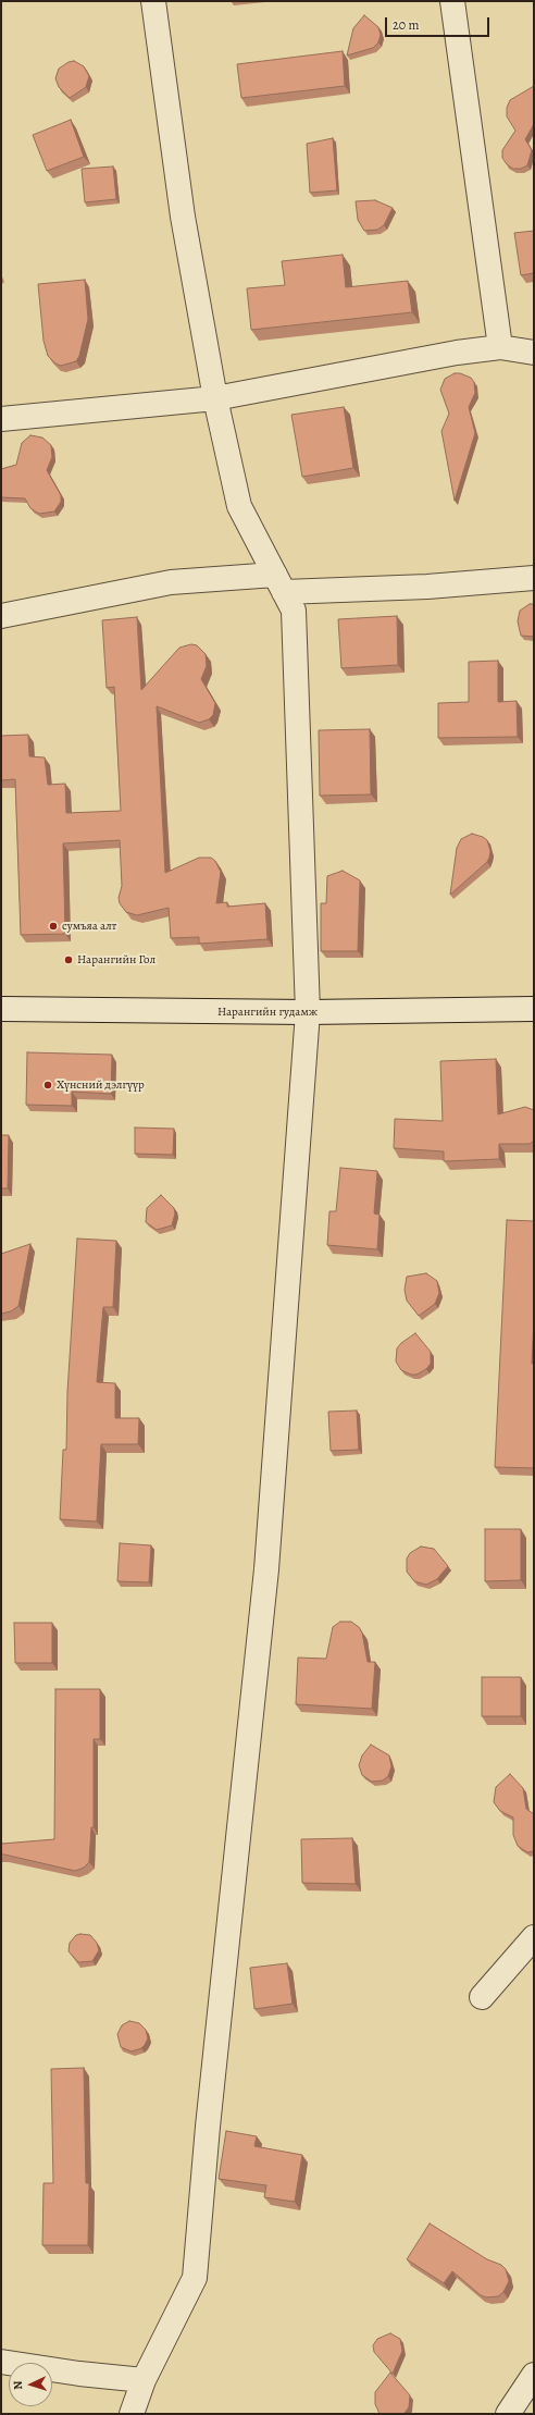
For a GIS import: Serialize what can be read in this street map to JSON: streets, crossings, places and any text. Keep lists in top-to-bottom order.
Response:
{
  "streets": {
    "street": ["Нарангийн гудамж"]
  },
  "places": ["сумъяа алт", "Нарангийн Гол", "Хүнсний дэлгүүр"],
  "scale_bar": "20 m",
  "north": "left"
}
